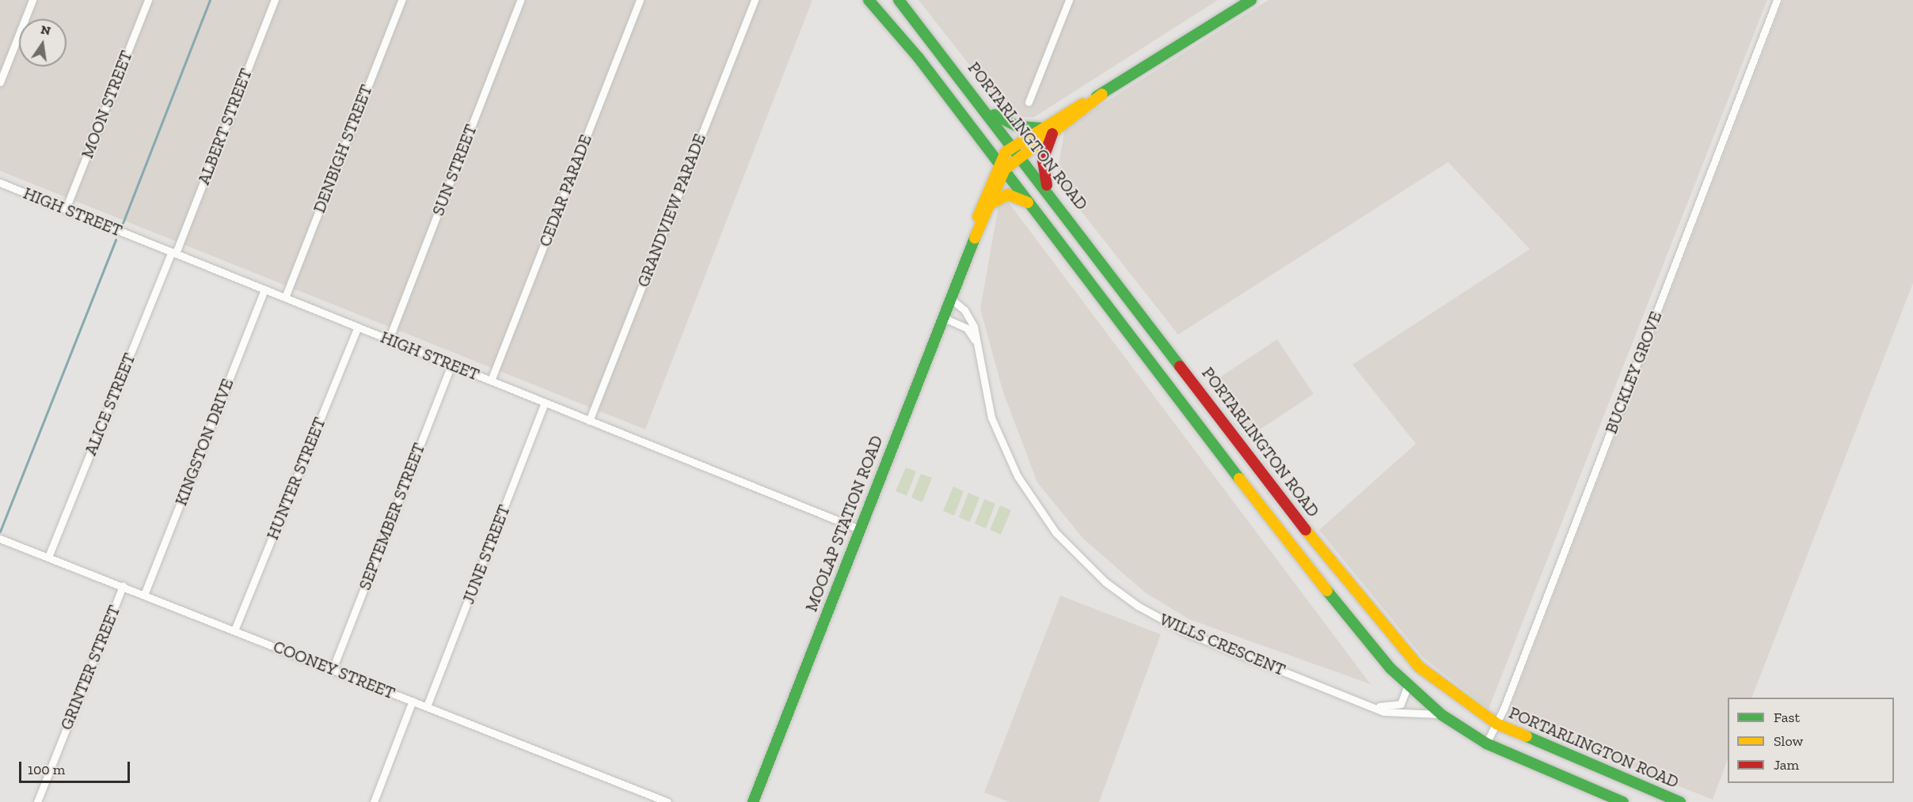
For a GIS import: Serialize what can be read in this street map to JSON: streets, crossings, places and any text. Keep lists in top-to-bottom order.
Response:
{
  "streets": {
    "main road": ["PORTARLINGTON ROAD", "MOOLAP STATION ROAD"],
    "street": [
      "MOON STREET",
      "ALBERT STREET",
      "DENBIGH STREET",
      "SUN STREET",
      "CEDAR PARADE",
      "GRANDVIEW PARADE",
      "HIGH STREET",
      "BUCKLEY GROVE",
      "ALICE STREET",
      "KINGSTON DRIVE",
      "HUNTER STREET",
      "SEPTEMBER STREET",
      "JUNE STREET",
      "WILLS CRESCENT",
      "GRINTER STREET",
      "COONEY STREET"
    ]
  },
  "crossings": [
    ["MOON STREET", "HIGH STREET"],
    ["ALBERT STREET", "HIGH STREET"],
    ["ALBERT STREET", "ALICE STREET"],
    ["PORTARLINGTON ROAD", "BUCKLEY GROVE"],
    ["DENBIGH STREET", "HIGH STREET"],
    ["SUN STREET", "HIGH STREET"],
    ["CEDAR PARADE", "HIGH STREET"],
    ["GRANDVIEW PARADE", "HIGH STREET"],
    ["HIGH STREET", "ALICE STREET"],
    ["HIGH STREET", "KINGSTON DRIVE"],
    ["HIGH STREET", "HUNTER STREET"],
    ["HIGH STREET", "SEPTEMBER STREET"],
    ["HIGH STREET", "MOOLAP STATION ROAD"],
    ["HIGH STREET", "JUNE STREET"],
    ["ALICE STREET", "COONEY STREET"],
    ["KINGSTON DRIVE", "COONEY STREET"],
    ["HUNTER STREET", "COONEY STREET"],
    ["SEPTEMBER STREET", "COONEY STREET"],
    ["MOOLAP STATION ROAD", "WILLS CRESCENT"],
    ["JUNE STREET", "COONEY STREET"],
    ["GRINTER STREET", "COONEY STREET"]
  ],
  "legend": ["Fast", "Slow", "Jam"],
  "scale_bar": "100 m",
  "north": "top"
}
